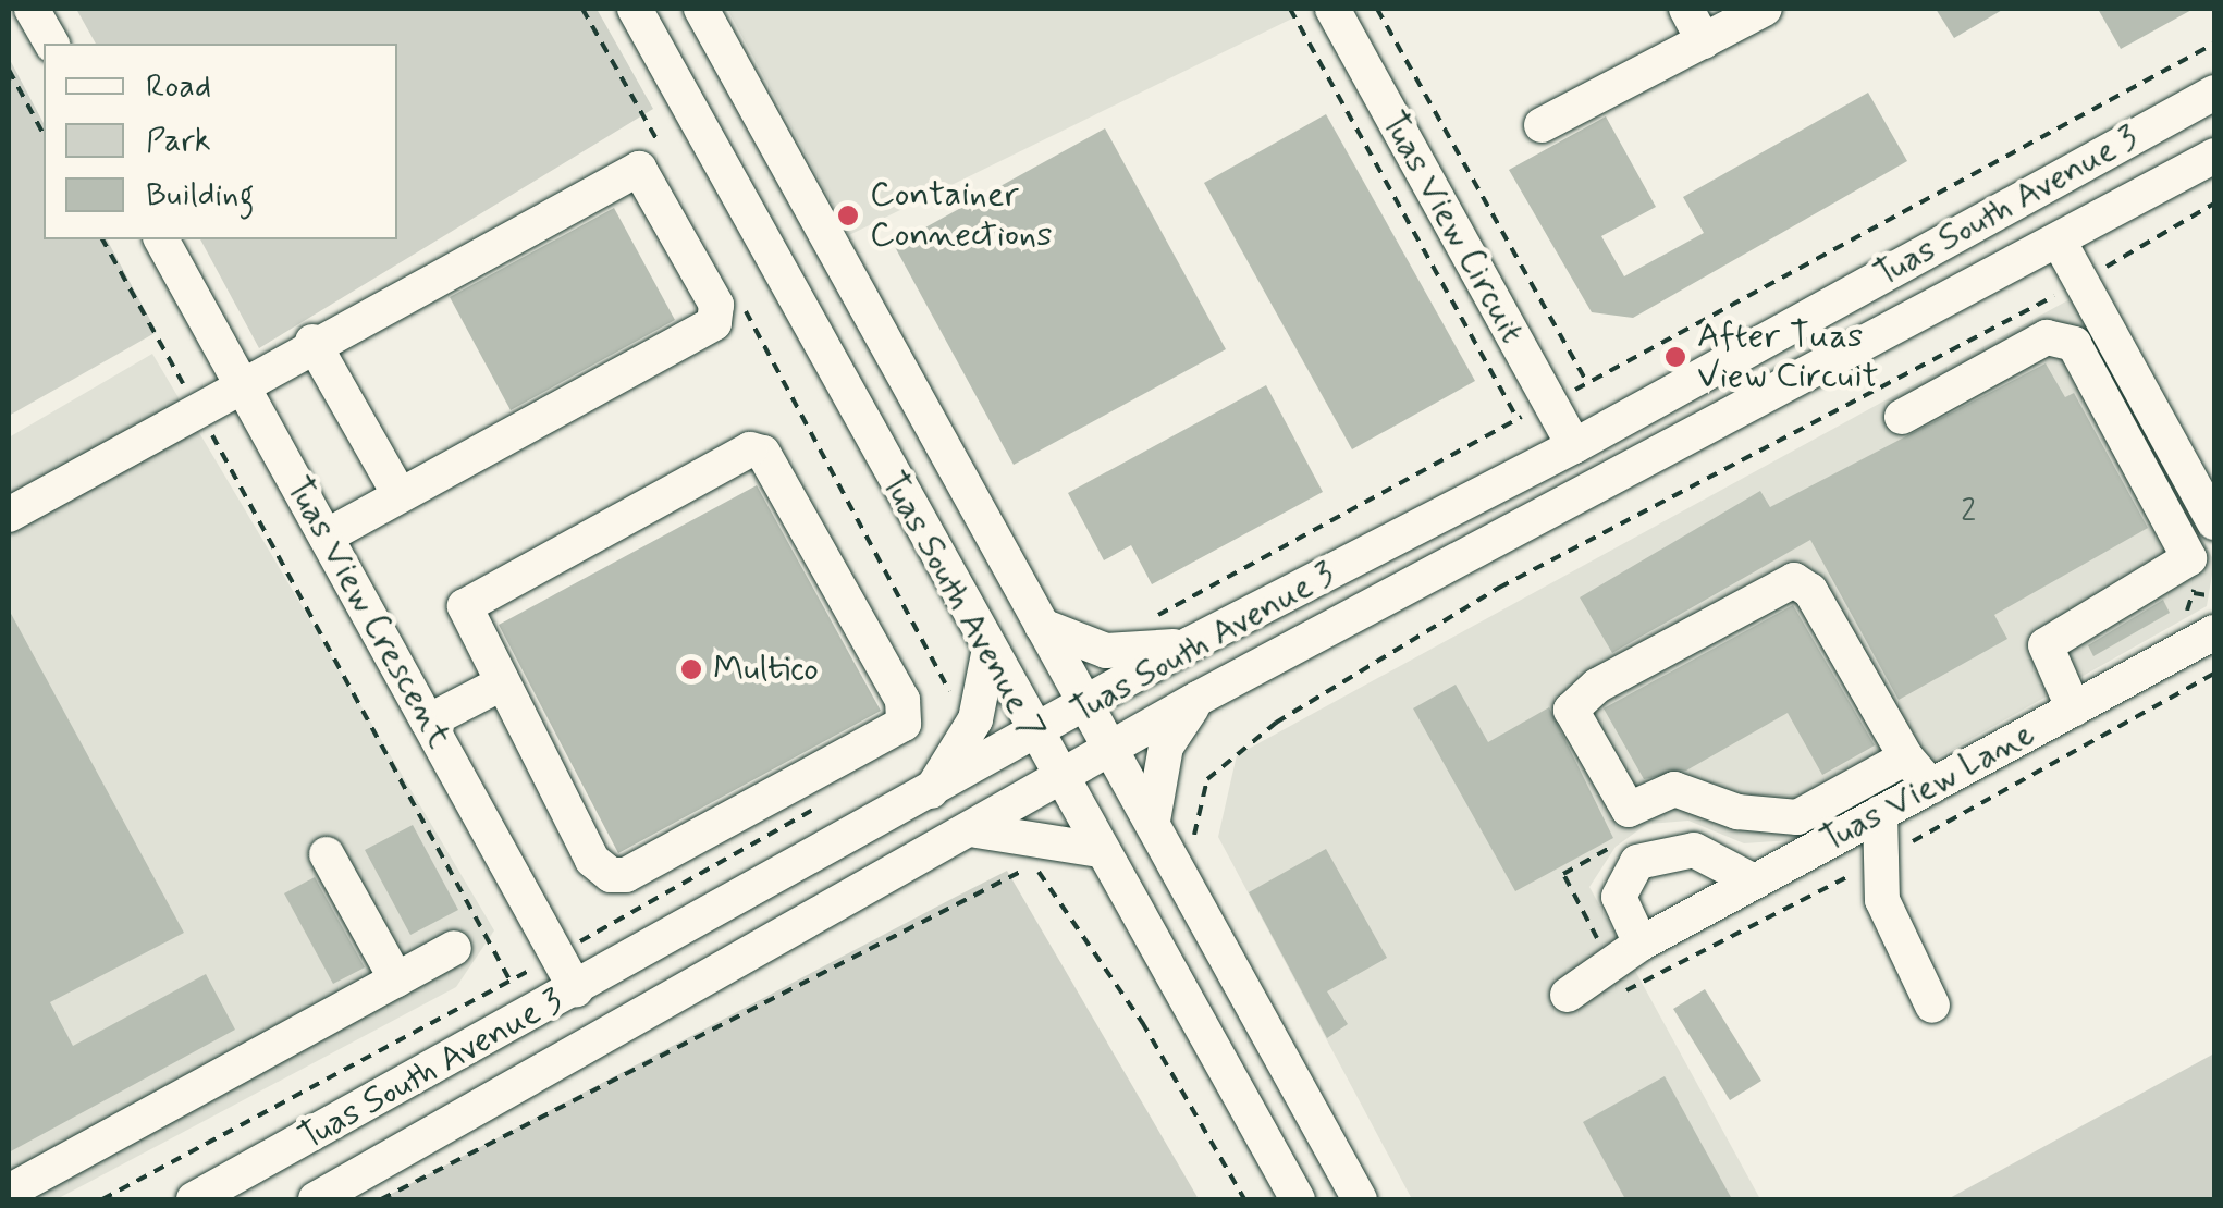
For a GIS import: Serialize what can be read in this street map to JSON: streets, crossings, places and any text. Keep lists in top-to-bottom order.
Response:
{
  "streets": {
    "street": [
      "Tuas South Avenue 3",
      "Tuas View Circuit",
      "Tuas South Avenue 7",
      "Tuas View Crescent",
      "Tuas View Lane"
    ]
  },
  "crossings": [
    ["Tuas South Avenue 3", "Tuas View Circuit"],
    ["Tuas South Avenue 3", "Tuas South Avenue 7"],
    ["Tuas South Avenue 3", "Tuas View Crescent"]
  ],
  "places": ["Container Connections", "After Tuas View Circuit", "Multico"],
  "house_numbers": ["2"],
  "legend": ["Road", "Park", "Building"]
}
